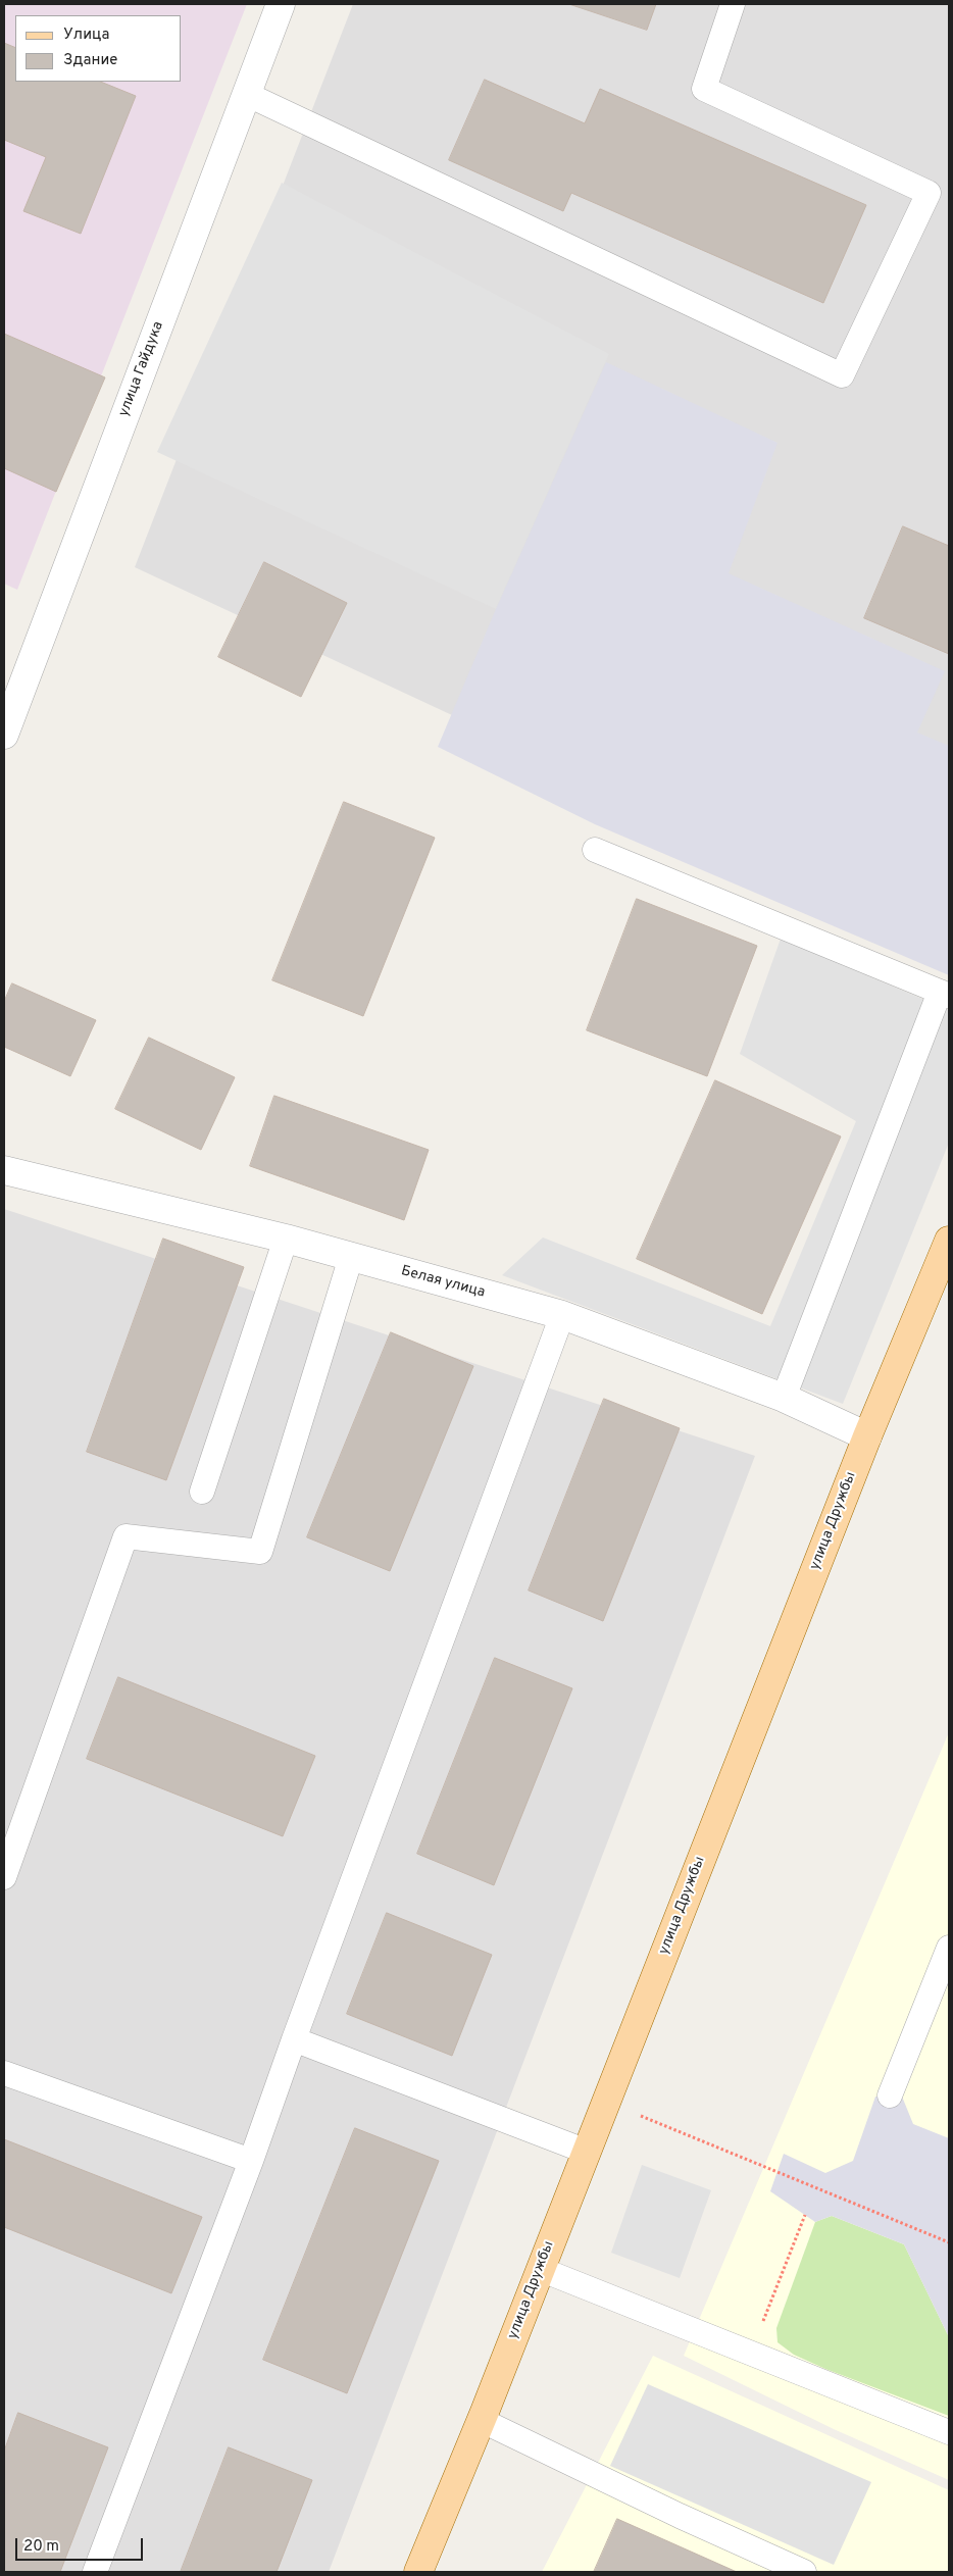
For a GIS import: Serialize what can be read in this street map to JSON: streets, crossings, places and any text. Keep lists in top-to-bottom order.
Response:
{
  "streets": {
    "main road": ["улица Дружбы"],
    "street": ["улица Гайдука", "Белая улица"]
  },
  "crossings": [
    ["Белая улица", "улица Дружбы"]
  ],
  "legend": ["Улица", "Здание"],
  "scale_bar": "20 m"
}
